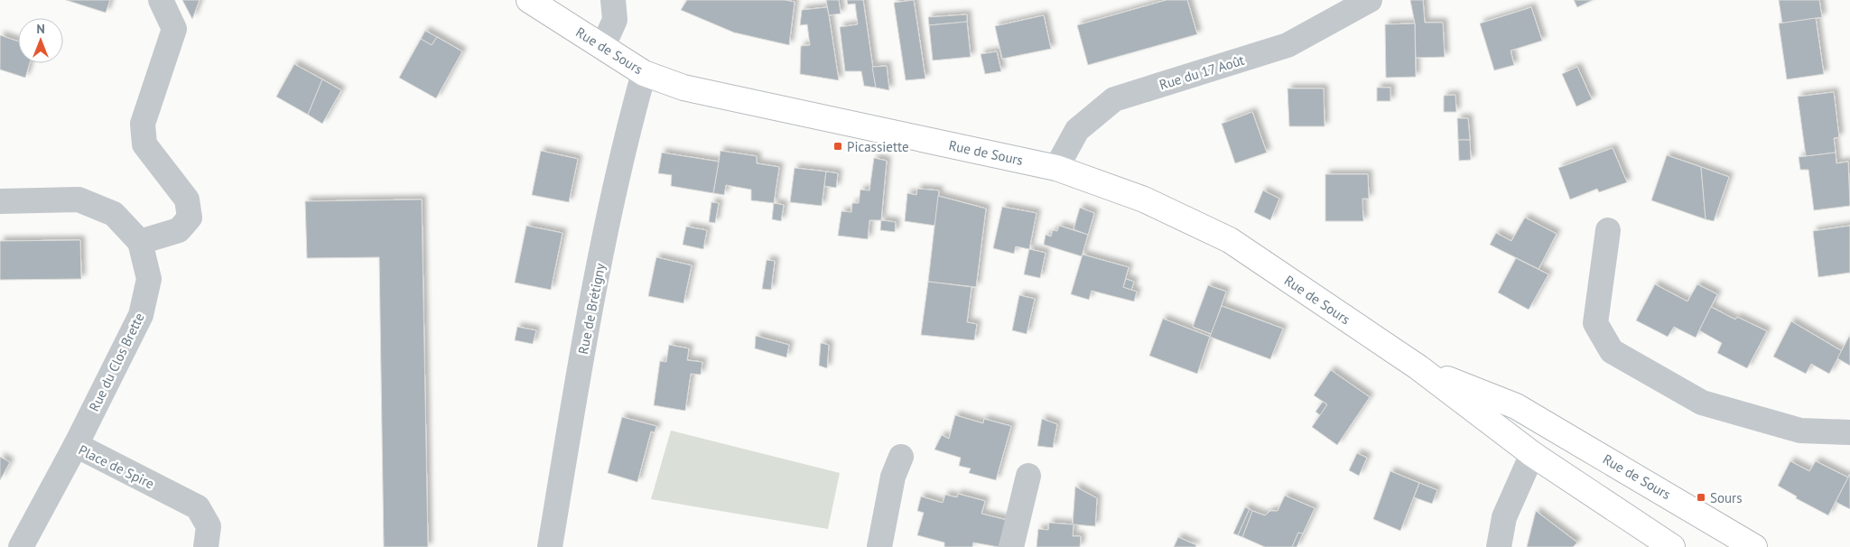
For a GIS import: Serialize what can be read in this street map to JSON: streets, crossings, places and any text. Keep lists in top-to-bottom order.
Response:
{
  "streets": {
    "main road": ["Rue de Sours"],
    "street": [
      "Rue du 17 Août",
      "Rue de Brétigny",
      "Rue du Clos Brette",
      "Place de Spire"
    ]
  },
  "crossings": [
    ["Rue de Sours", "Rue du 17 Août"],
    ["Rue de Sours", "Rue de Brétigny"],
    ["Rue du Clos Brette", "Place de Spire"]
  ],
  "places": {
    "transit": ["Picassiette", "Sours"]
  },
  "north": "top"
}
